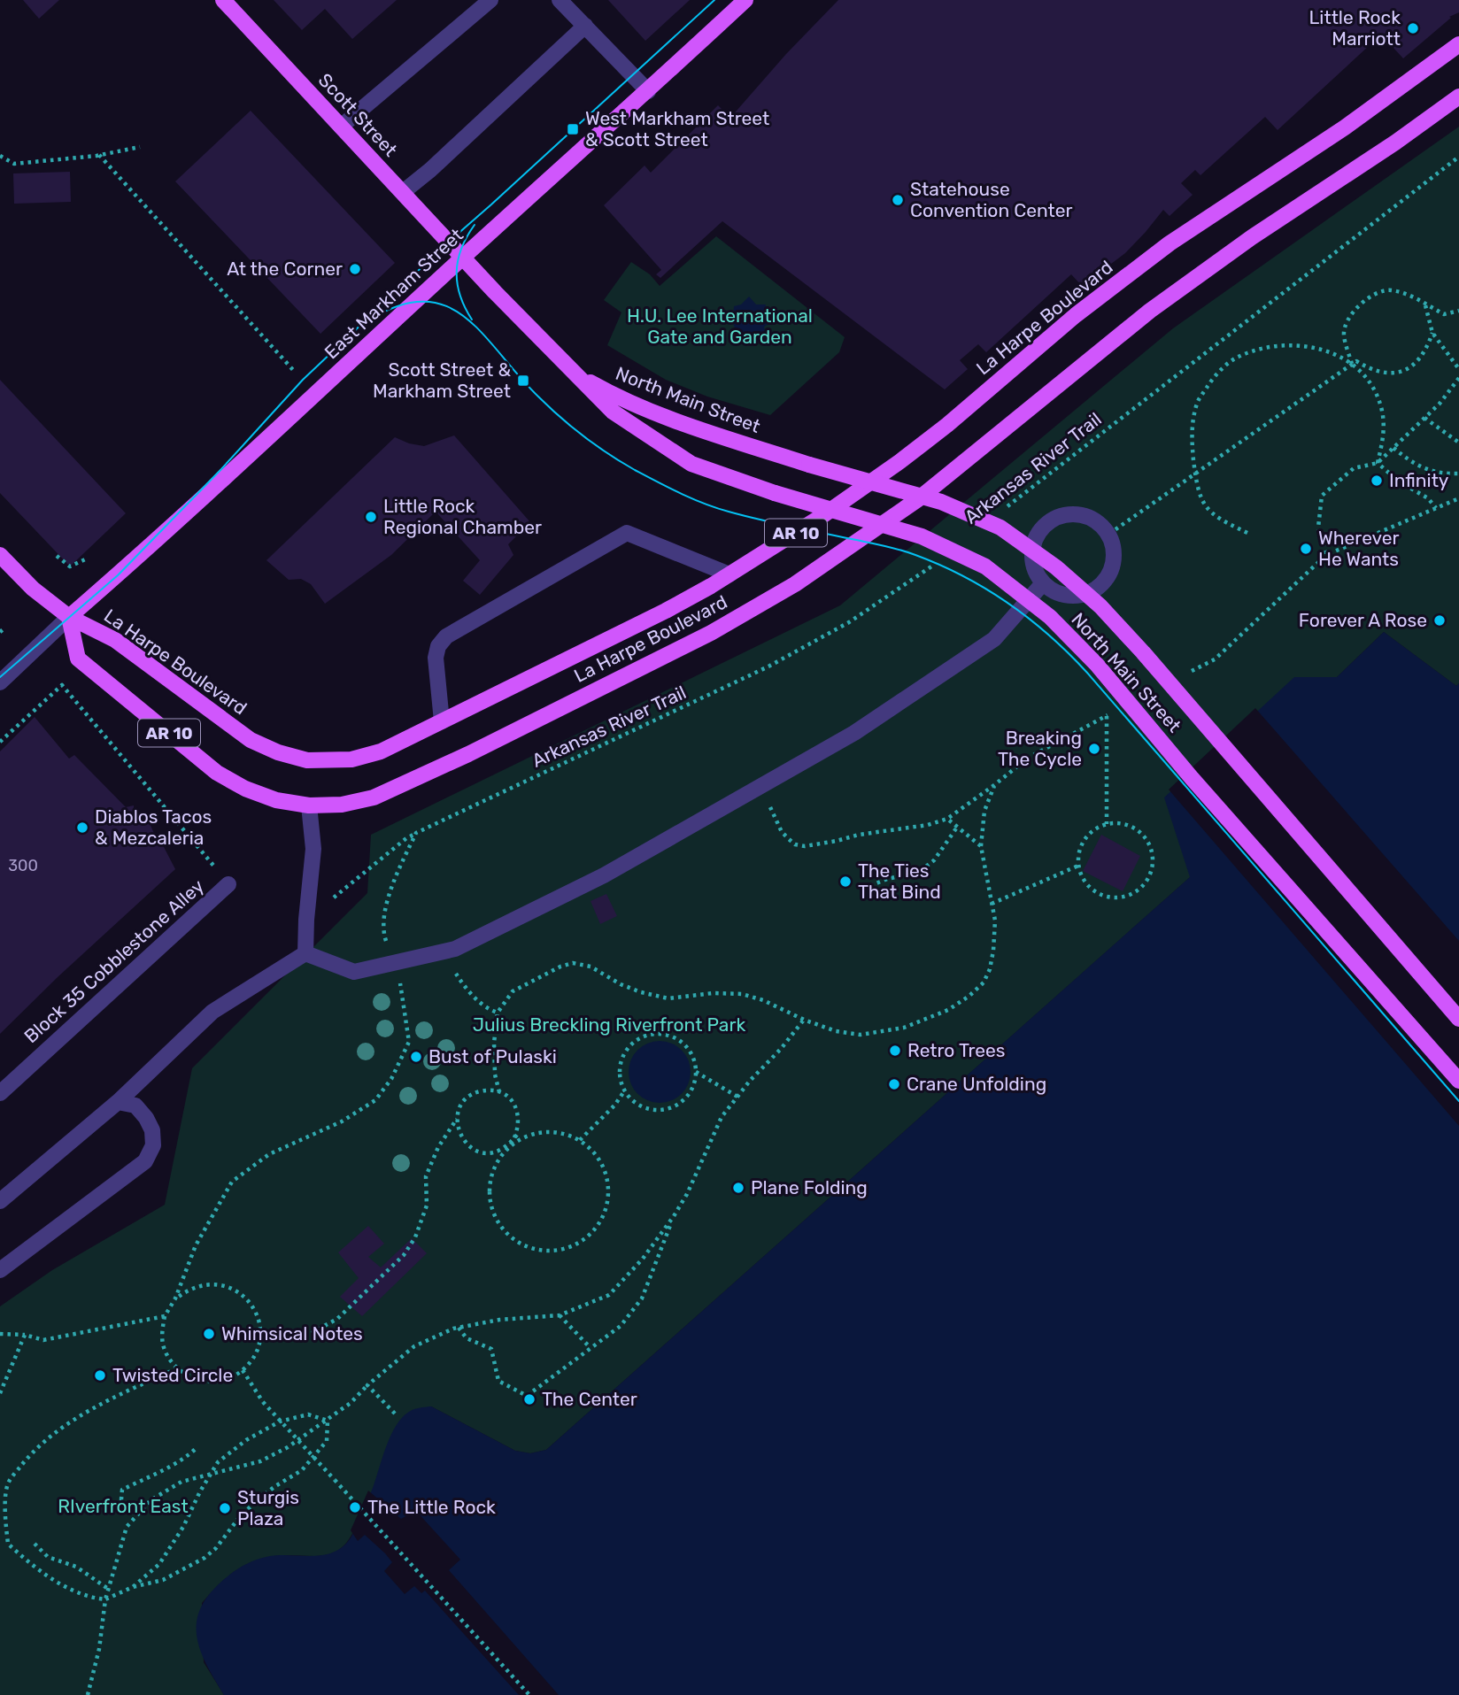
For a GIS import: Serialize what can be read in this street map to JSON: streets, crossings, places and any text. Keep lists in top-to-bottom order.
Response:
{
  "streets": {
    "main road": [
      "Scott Street",
      "East Markham Street",
      "La Harpe Boulevard",
      "North Main Street",
      "AR 10"
    ],
    "street": ["Block 35 Cobblestone Alley"],
    "path": ["Arkansas River Trail"]
  },
  "crossings": [
    ["Scott Street", "East Markham Street"],
    ["Scott Street", "North Main Street"],
    ["East Markham Street", "La Harpe Boulevard"],
    ["East Markham Street", "North Main Street"]
  ],
  "parks": ["H.U. Lee International Gate and Garden", "Julius Breckling Riverfront Park", "RIverfront East"],
  "places": {
    "other": [
      "Little Rock Marriott",
      "Statehouse Convention Center",
      "At the Corner",
      "Infinity",
      "Little Rock Regional Chamber",
      "Wherever He Wants",
      "Forever A Rose",
      "Breaking The Cycle",
      "Diablos Tacos & Mezcaleria",
      "The Ties That Bind",
      "Retro Trees",
      "Bust of Pulaski",
      "Crane Unfolding",
      "Plane Folding",
      "Whimsical Notes",
      "Twisted Circle",
      "The Center",
      "The Little Rock",
      "Sturgis Plaza"
    ],
    "transit": ["West Markham Street & Scott Street", "Scott Street & Markham Street"]
  },
  "house_numbers": ["300"]
}
